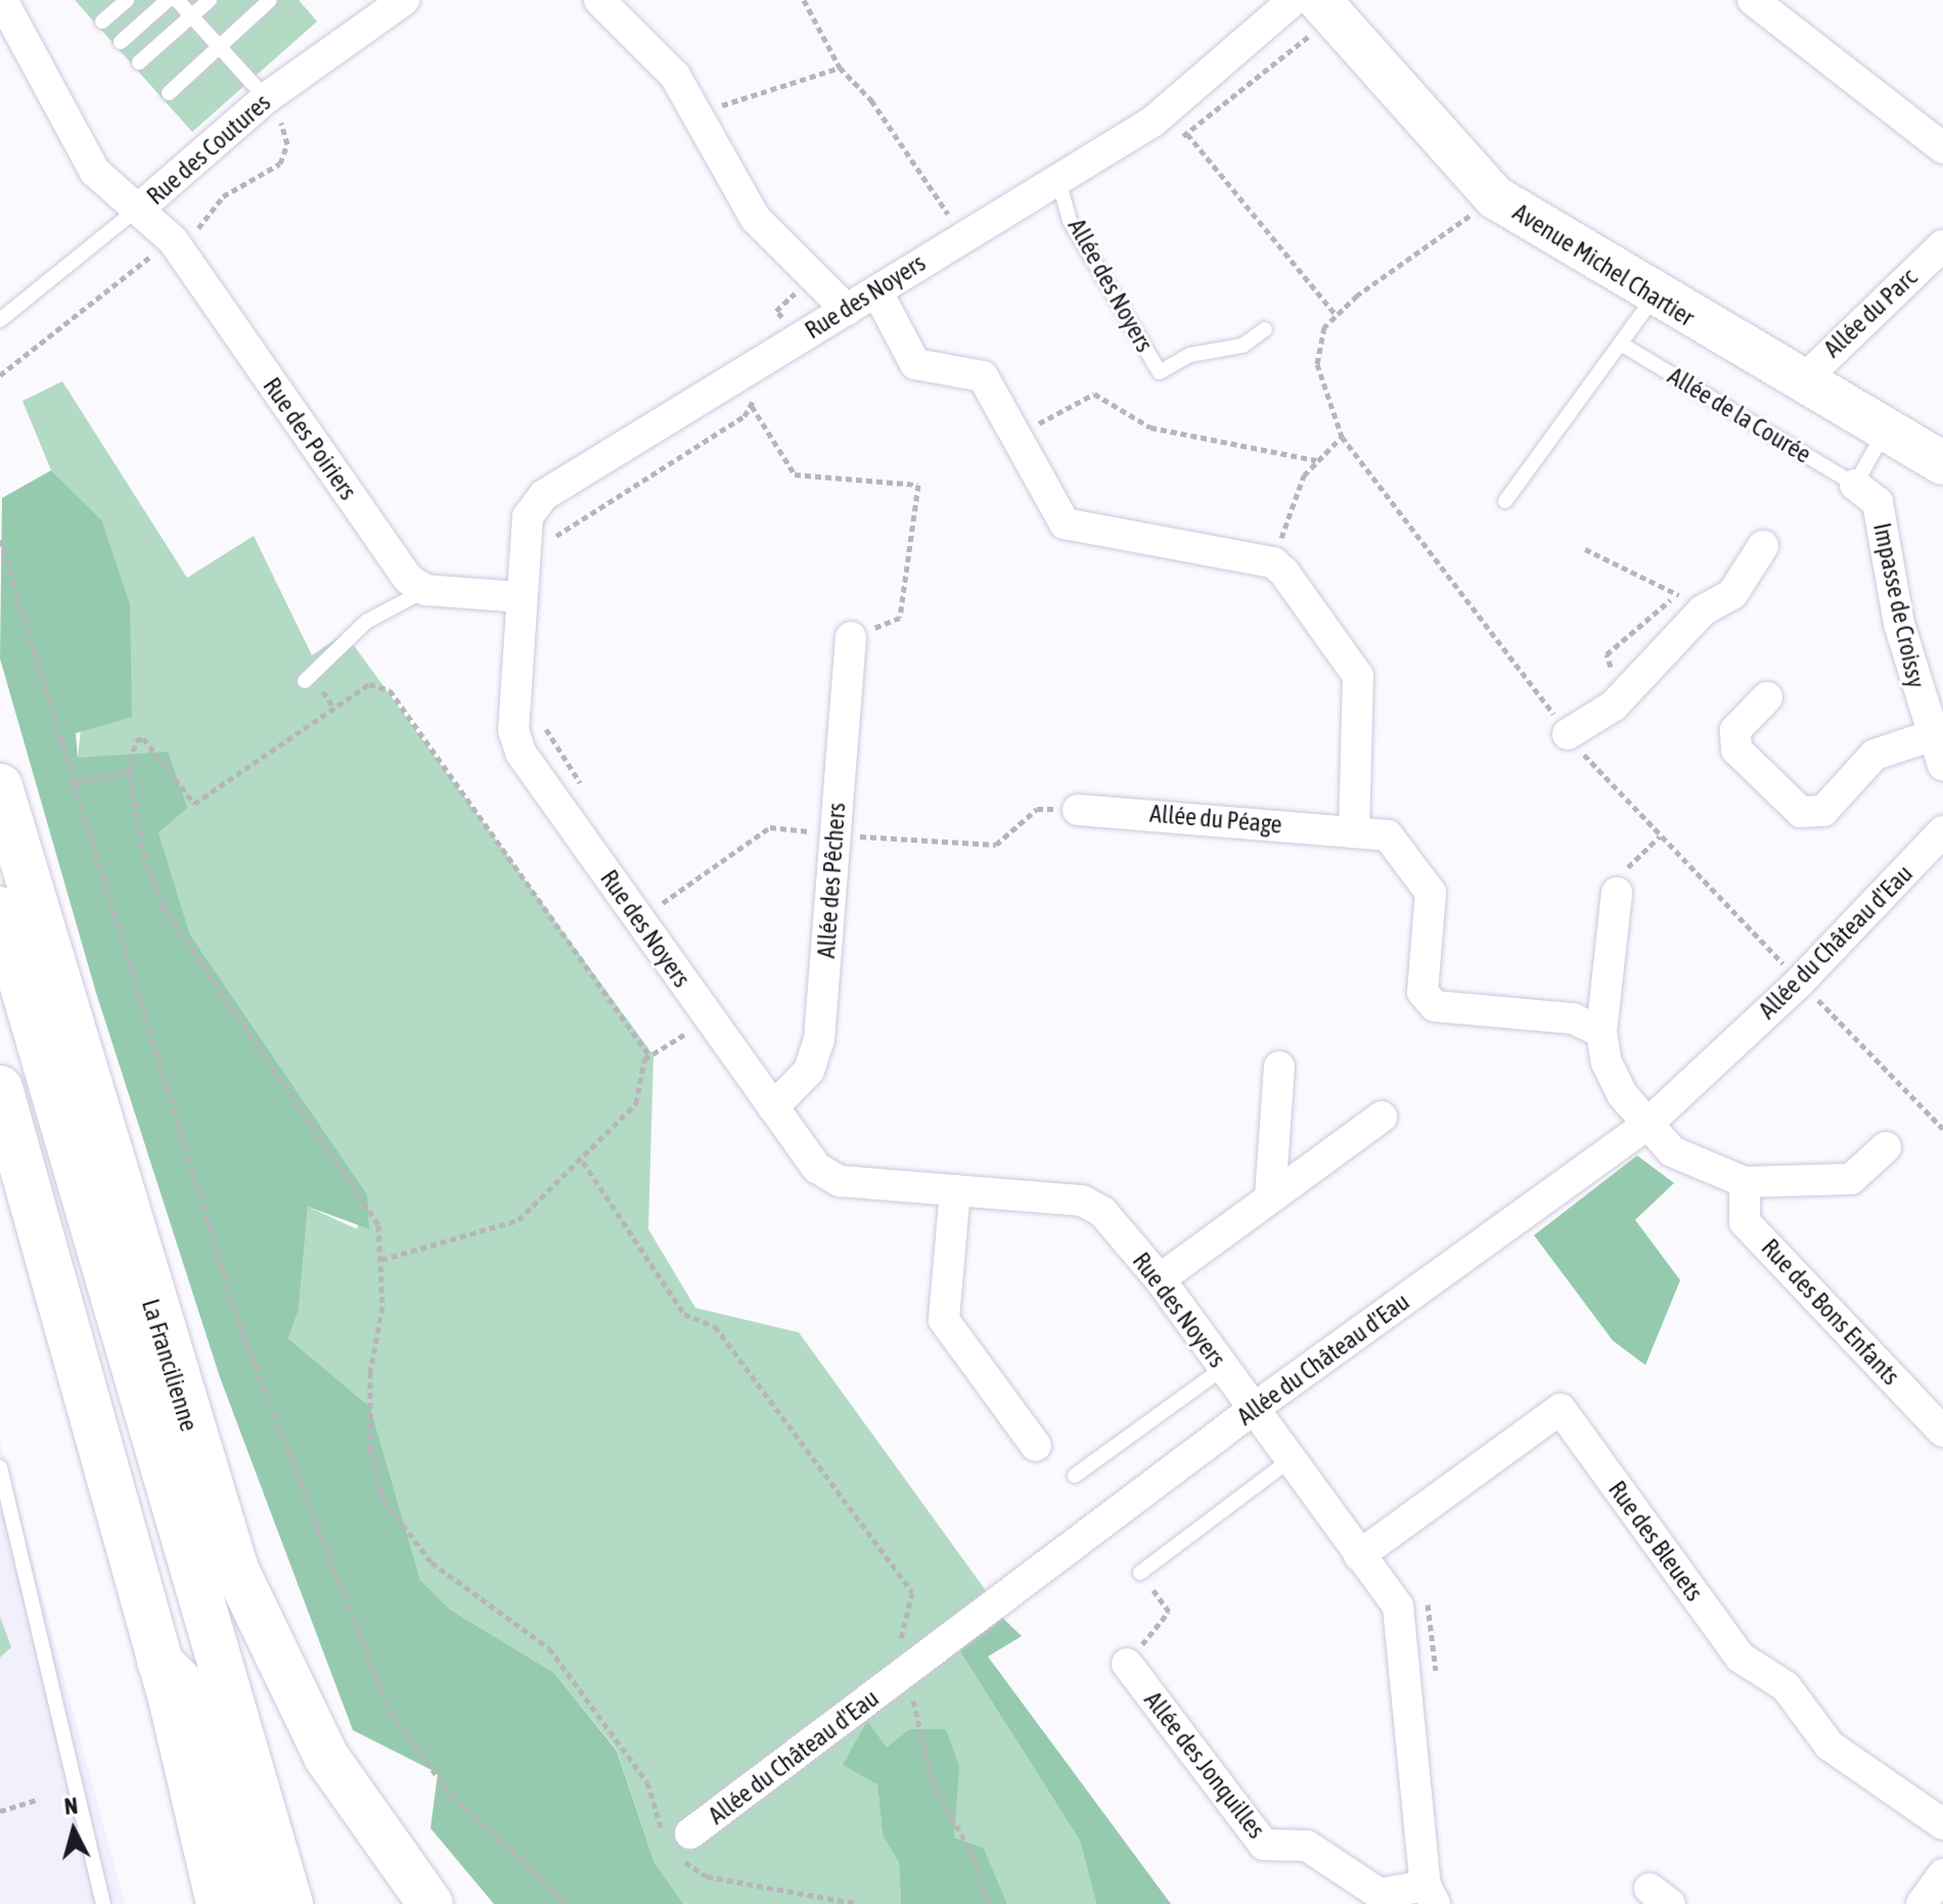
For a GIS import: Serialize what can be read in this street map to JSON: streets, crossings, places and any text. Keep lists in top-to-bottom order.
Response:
{
  "streets": {
    "main road": ["Avenue Michel Chartier", "La Francilienne"],
    "street": [
      "Rue des Coutures",
      "Rue des Noyers",
      "Allée du Parc",
      "Rue des Poiriers",
      "Impasse de Croissy",
      "Allée du Péage",
      "Allée des Pêchers",
      "Allée du Château d'Eau",
      "Rue des Bons Enfants",
      "Rue des Bleuets",
      "Allée des Jonquilles"
    ],
    "lane": ["Allée des Noyers", "Allée de la Courée"]
  },
  "crossings": [
    ["Rue des Coutures", "Rue des Poiriers"],
    ["Avenue Michel Chartier", "Allée du Parc"],
    ["Allée des Noyers", "Rue des Noyers"],
    ["Rue des Noyers", "Allée des Pêchers"],
    ["Rue des Noyers", "Allée du Château d'Eau"],
    ["Rue des Noyers", "Rue des Bleuets"],
    ["Rue des Noyers", "Allée des Jonquilles"],
    ["Allée de la Courée", "Impasse de Croissy"]
  ],
  "north": "top"
}
